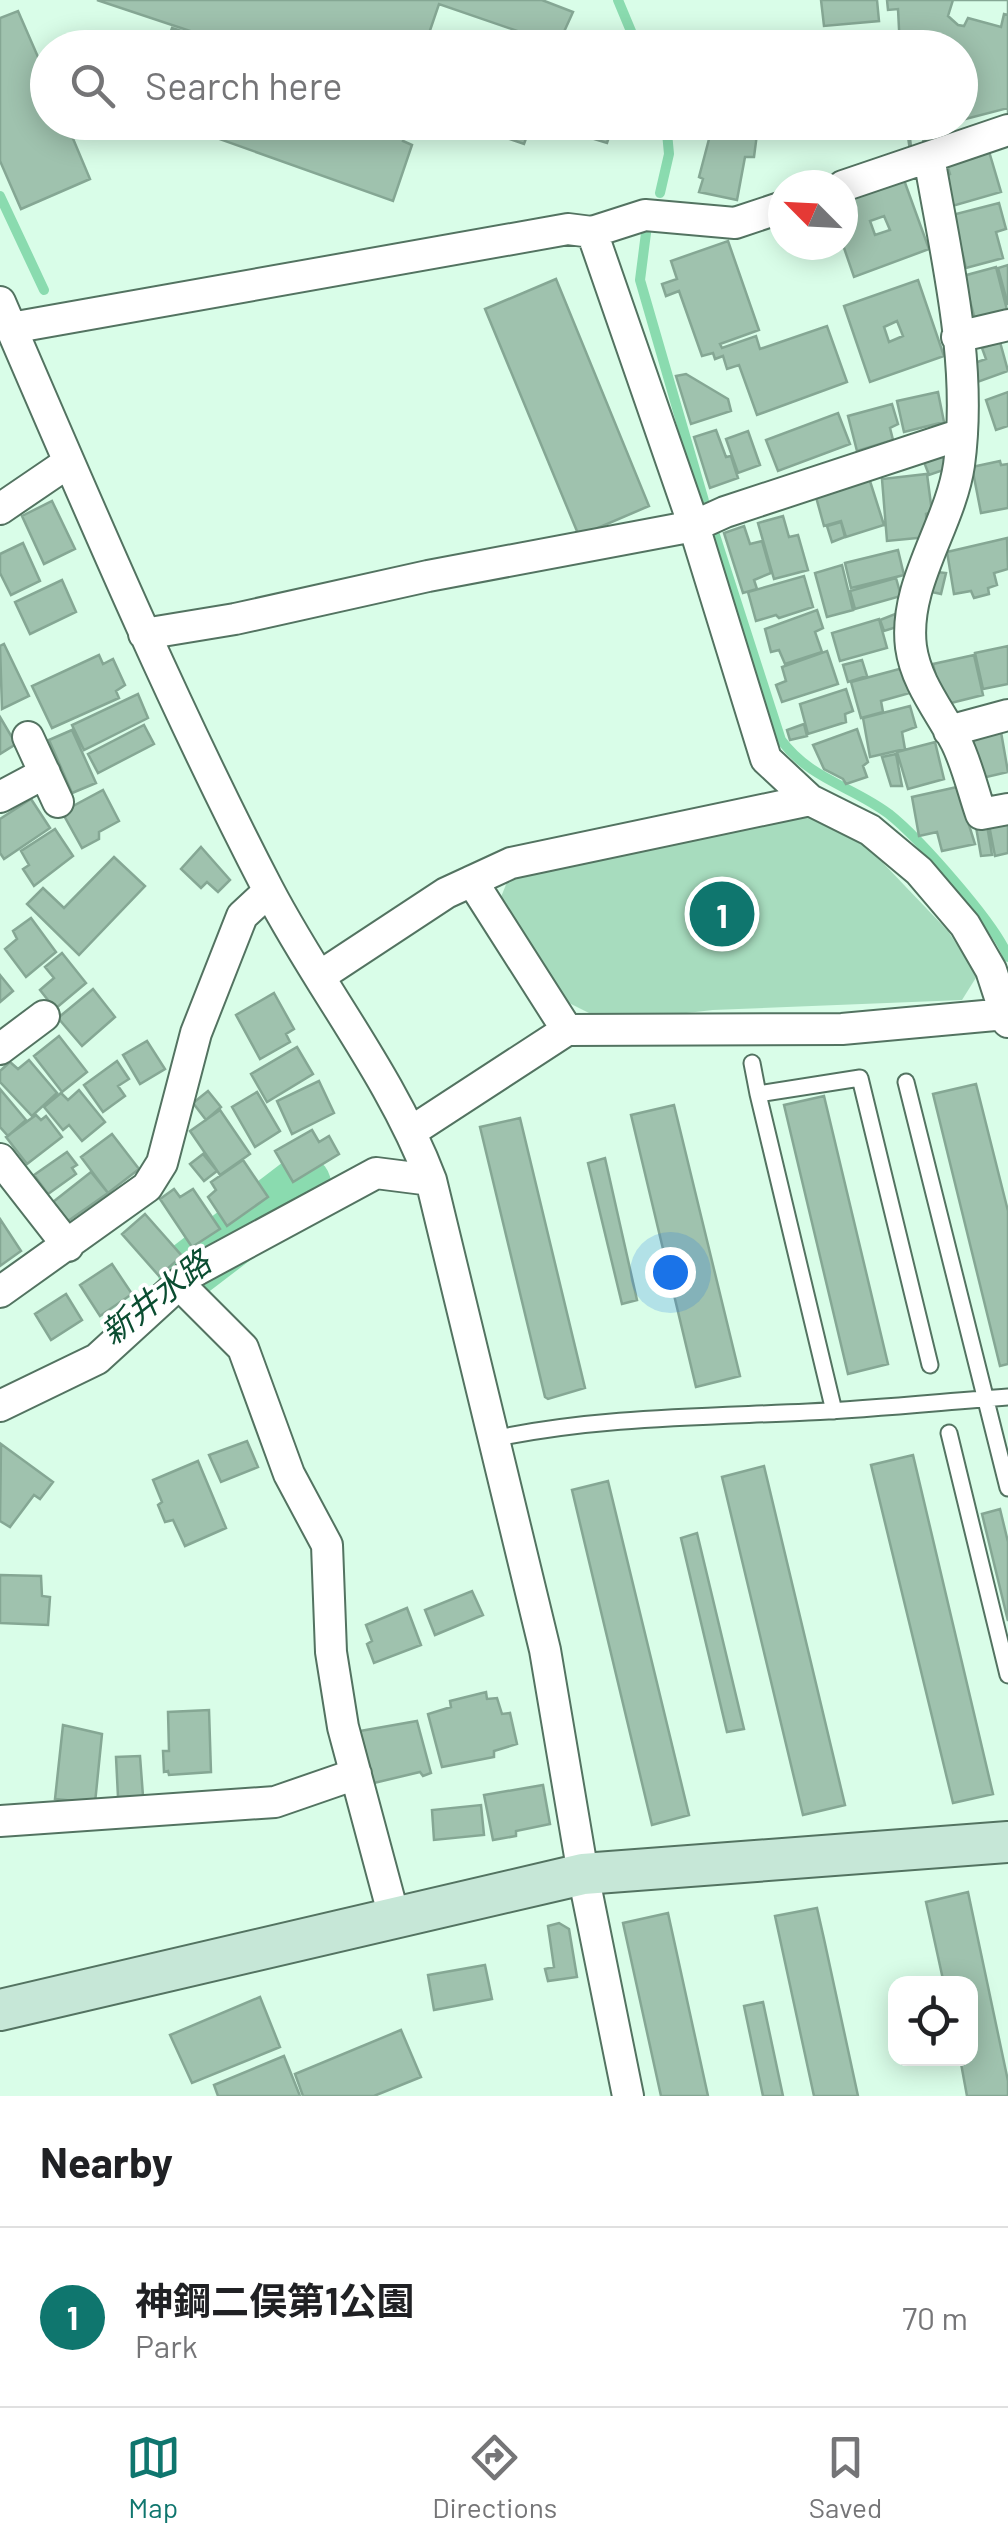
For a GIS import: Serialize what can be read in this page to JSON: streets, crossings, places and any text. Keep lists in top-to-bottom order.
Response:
{
  "water": ["新井水路"],
  "north": "top left",
  "page": {
    "search": "Search here",
    "pins": "1",
    "heading": "Nearby",
    "list": [
      {
        "mark": "1",
        "name": "神鋼二俣第1公園",
        "note": "Park",
        "value": "70 m"
      }
    ],
    "nav": ["Map", "Directions", "Saved"]
  }
}
